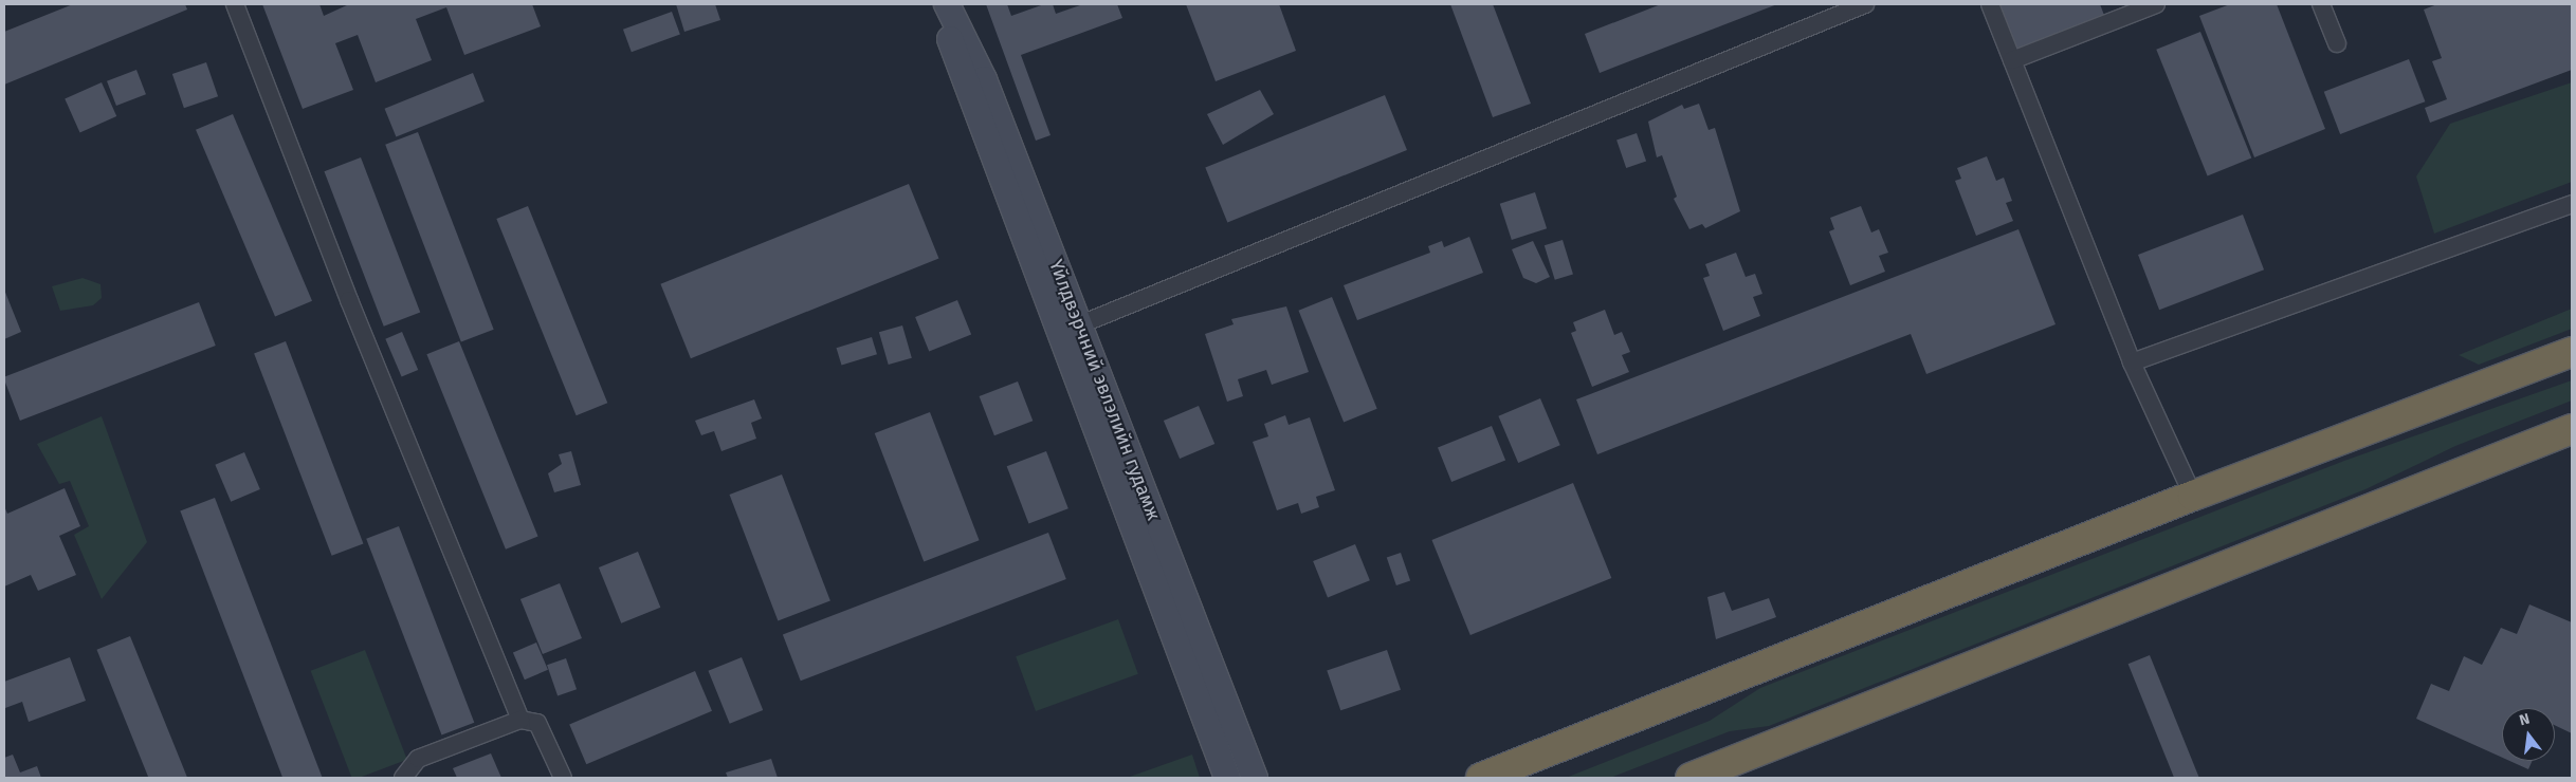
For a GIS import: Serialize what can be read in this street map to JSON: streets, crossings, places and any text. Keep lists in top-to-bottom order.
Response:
{
  "streets": {
    "main road": ["Үйлдвэрчний эвлэлийн гудамж"]
  },
  "north": "top"
}
